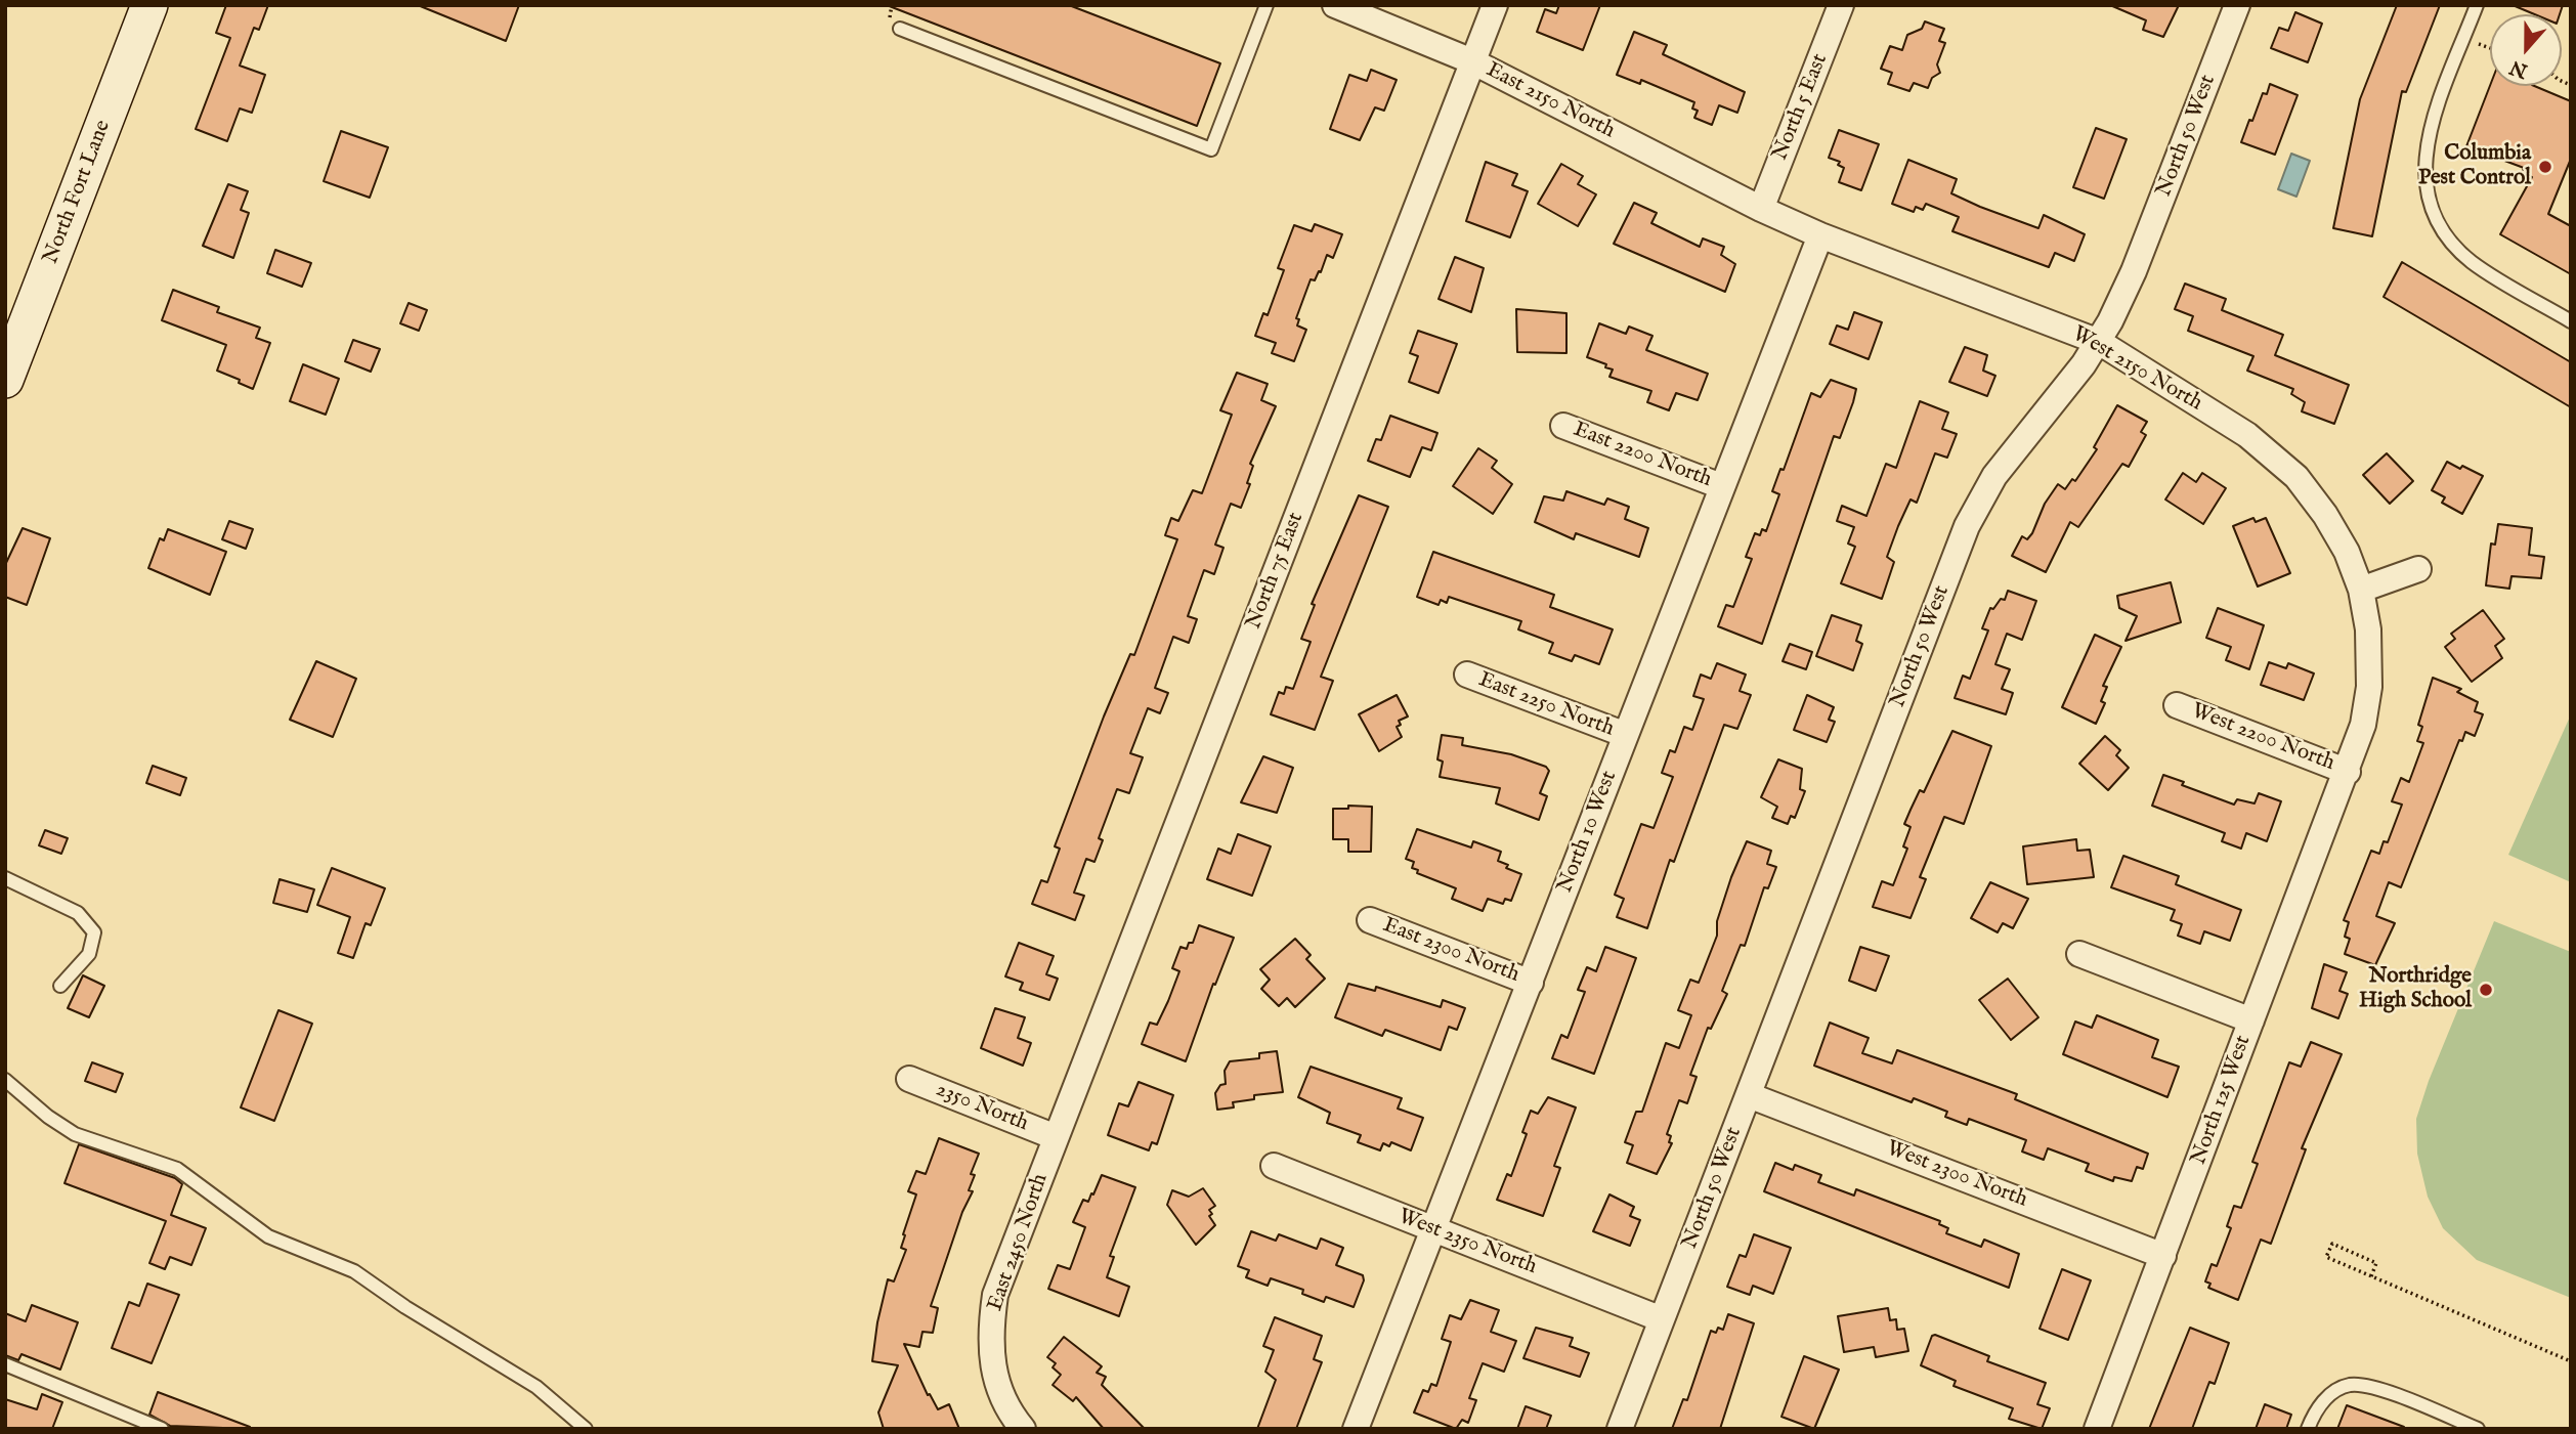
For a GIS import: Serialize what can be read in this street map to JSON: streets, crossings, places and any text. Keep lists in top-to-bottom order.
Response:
{
  "streets": {
    "street": [
      "East 2150 North",
      "North 5 East",
      "North 50 West",
      "North Fort Lane",
      "West 2150 North",
      "East 2200 North",
      "North 75 East",
      "East 2250 North",
      "West 2200 North",
      "North 10 West",
      "East 2300 North",
      "North 125 West",
      "2350 North",
      "West 2300 North",
      "East 2450 North",
      "West 2350 North"
    ]
  },
  "crossings": [
    ["East 2150 North", "North 5 East"],
    ["East 2150 North", "West 2150 North"],
    ["East 2150 North", "North 75 East"],
    ["North 5 East", "West 2150 North"],
    ["North 50 West", "West 2150 North"],
    ["North 50 West", "West 2300 North"],
    ["North 50 West", "West 2350 North"],
    ["West 2150 North", "West 2200 North"],
    ["West 2150 North", "North 10 West"],
    ["West 2150 North", "North 125 West"],
    ["East 2200 North", "North 10 West"],
    ["North 75 East", "2350 North"],
    ["North 75 East", "East 2450 North"],
    ["East 2250 North", "North 10 West"],
    ["West 2200 North", "North 125 West"],
    ["North 10 West", "East 2300 North"],
    ["North 10 West", "West 2350 North"],
    ["North 125 West", "West 2300 North"],
    ["2350 North", "East 2450 North"]
  ],
  "places": ["Columbia Pest Control", "Northridge High School"],
  "north": "bottom"
}
